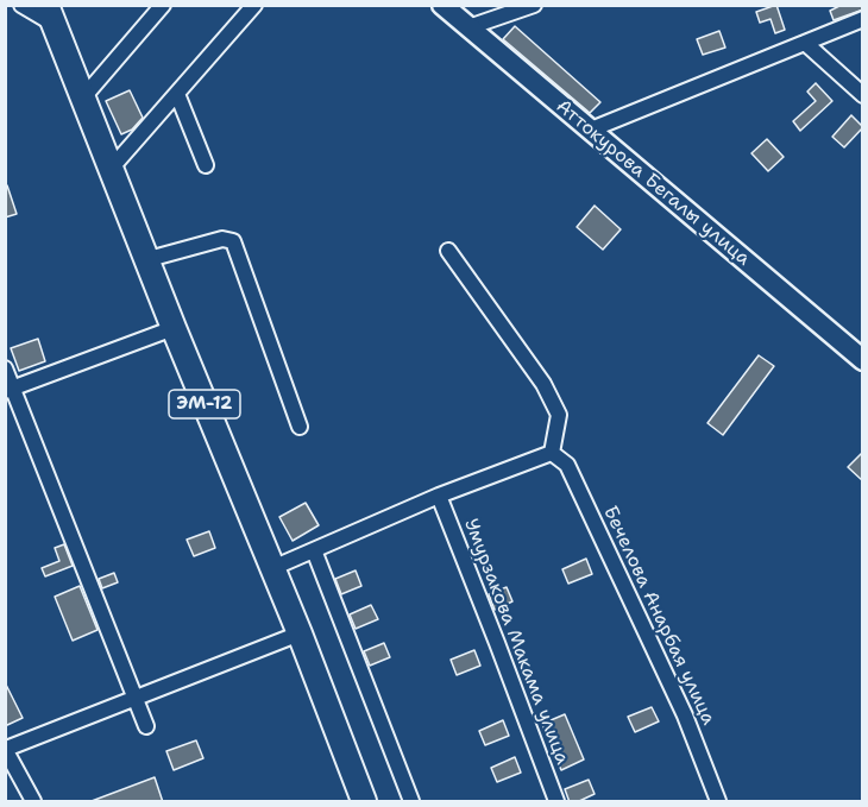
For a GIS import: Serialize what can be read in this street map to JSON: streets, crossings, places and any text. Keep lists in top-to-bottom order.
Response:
{
  "streets": {
    "highway": ["ЭМ-12"],
    "main road": ["Аттокурова Бегалы улица"],
    "street": ["Бечелова Анарбая улица", "Умурзакова Макама улица"]
  }
}
